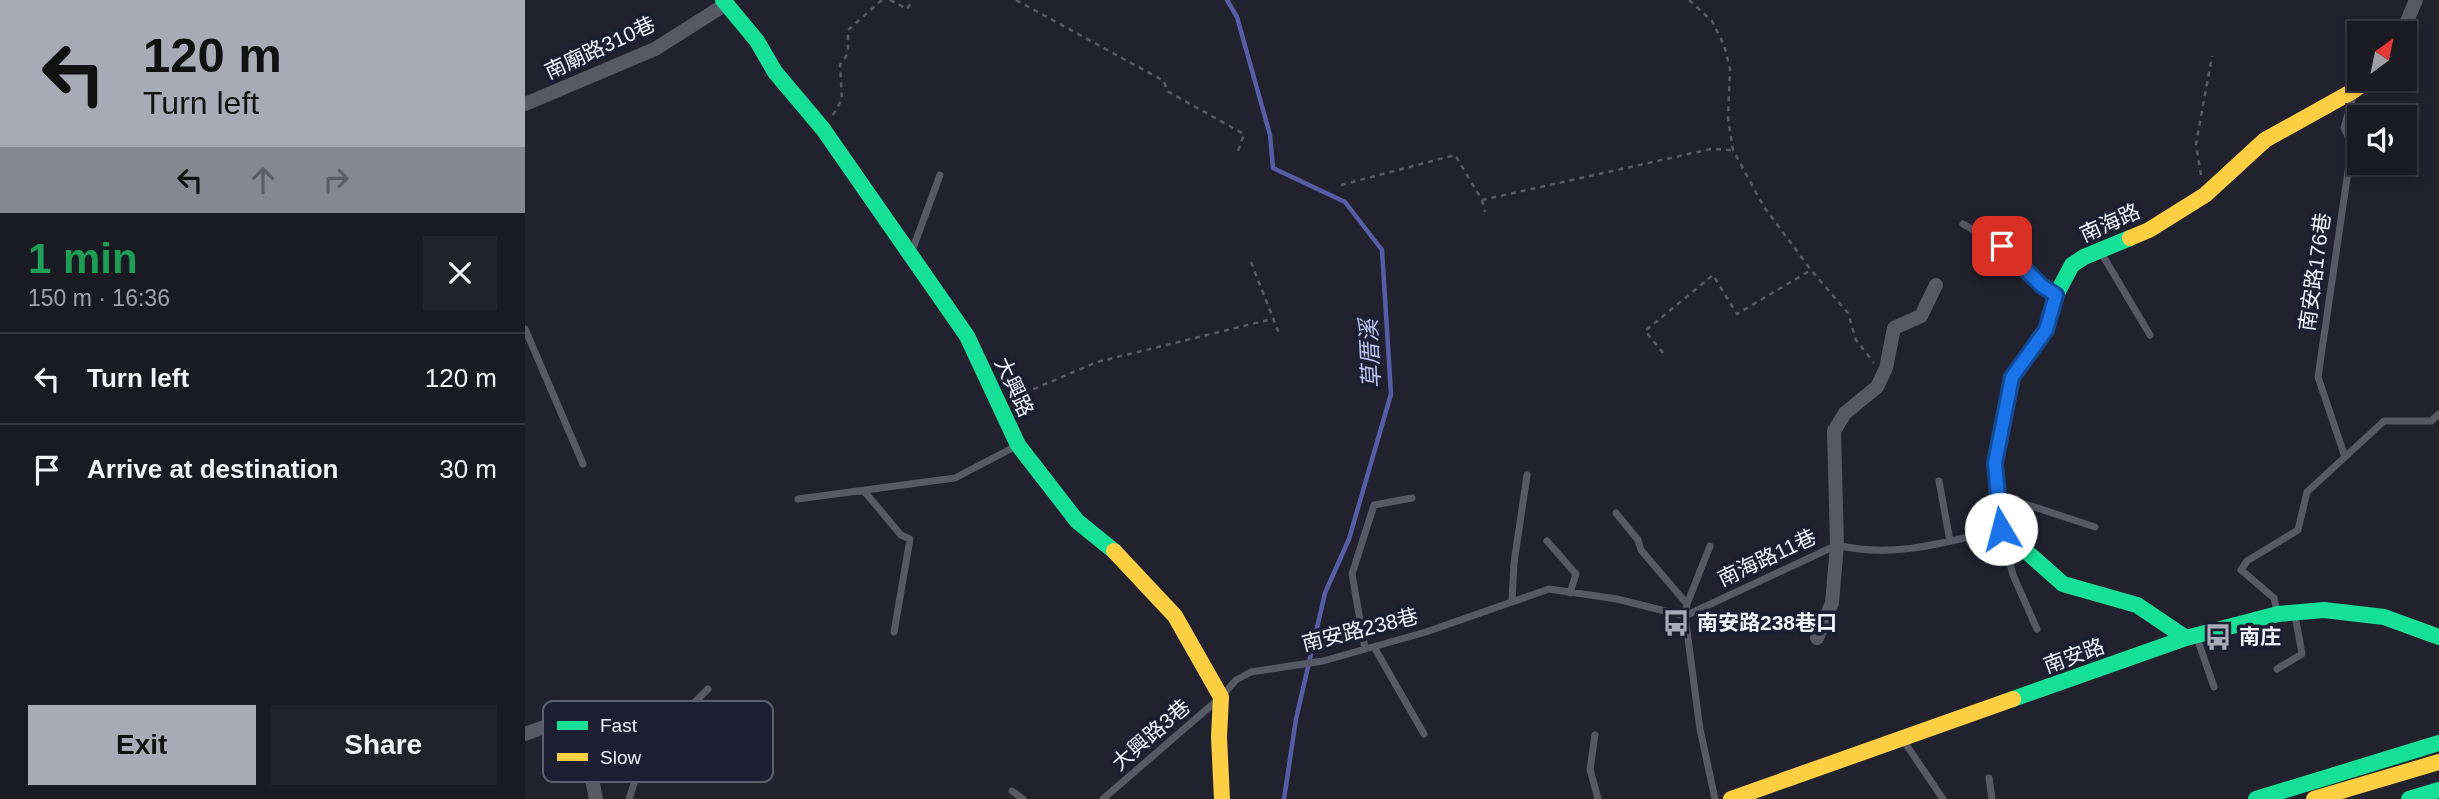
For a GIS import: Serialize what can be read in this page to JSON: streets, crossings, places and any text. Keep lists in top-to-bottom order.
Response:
{
  "streets": {
    "main road": ["南海路", "大興路", "南安路"],
    "street": ["南廟路310巷"],
    "lane": [
      "南安路176巷",
      "南海路11巷",
      "南安路238巷",
      "大興路3巷"
    ]
  },
  "crossings": [
    ["南廟路310巷", "大興路"],
    ["南海路", "南安路176巷"],
    ["南海路", "南海路11巷"],
    ["大興路", "南安路238巷"],
    ["大興路", "大興路3巷"],
    ["南海路11巷", "南安路238巷"],
    ["南安路238巷", "大興路3巷"]
  ],
  "water": ["草厝溪"],
  "places": {
    "bus stop": ["南安路238巷口", "南庄"]
  },
  "legend": ["Fast", "Slow"],
  "north": "top right",
  "page": {
    "turn": ["120 m", "Turn left"],
    "heading": ["1 min", "150 m · 16:36"],
    "list": [
      {
        "name": "Turn left",
        "value": "120 m"
      },
      {
        "name": "Arrive at destination",
        "value": "30 m"
      }
    ],
    "buttons": ["Exit", "Share"]
  }
}
